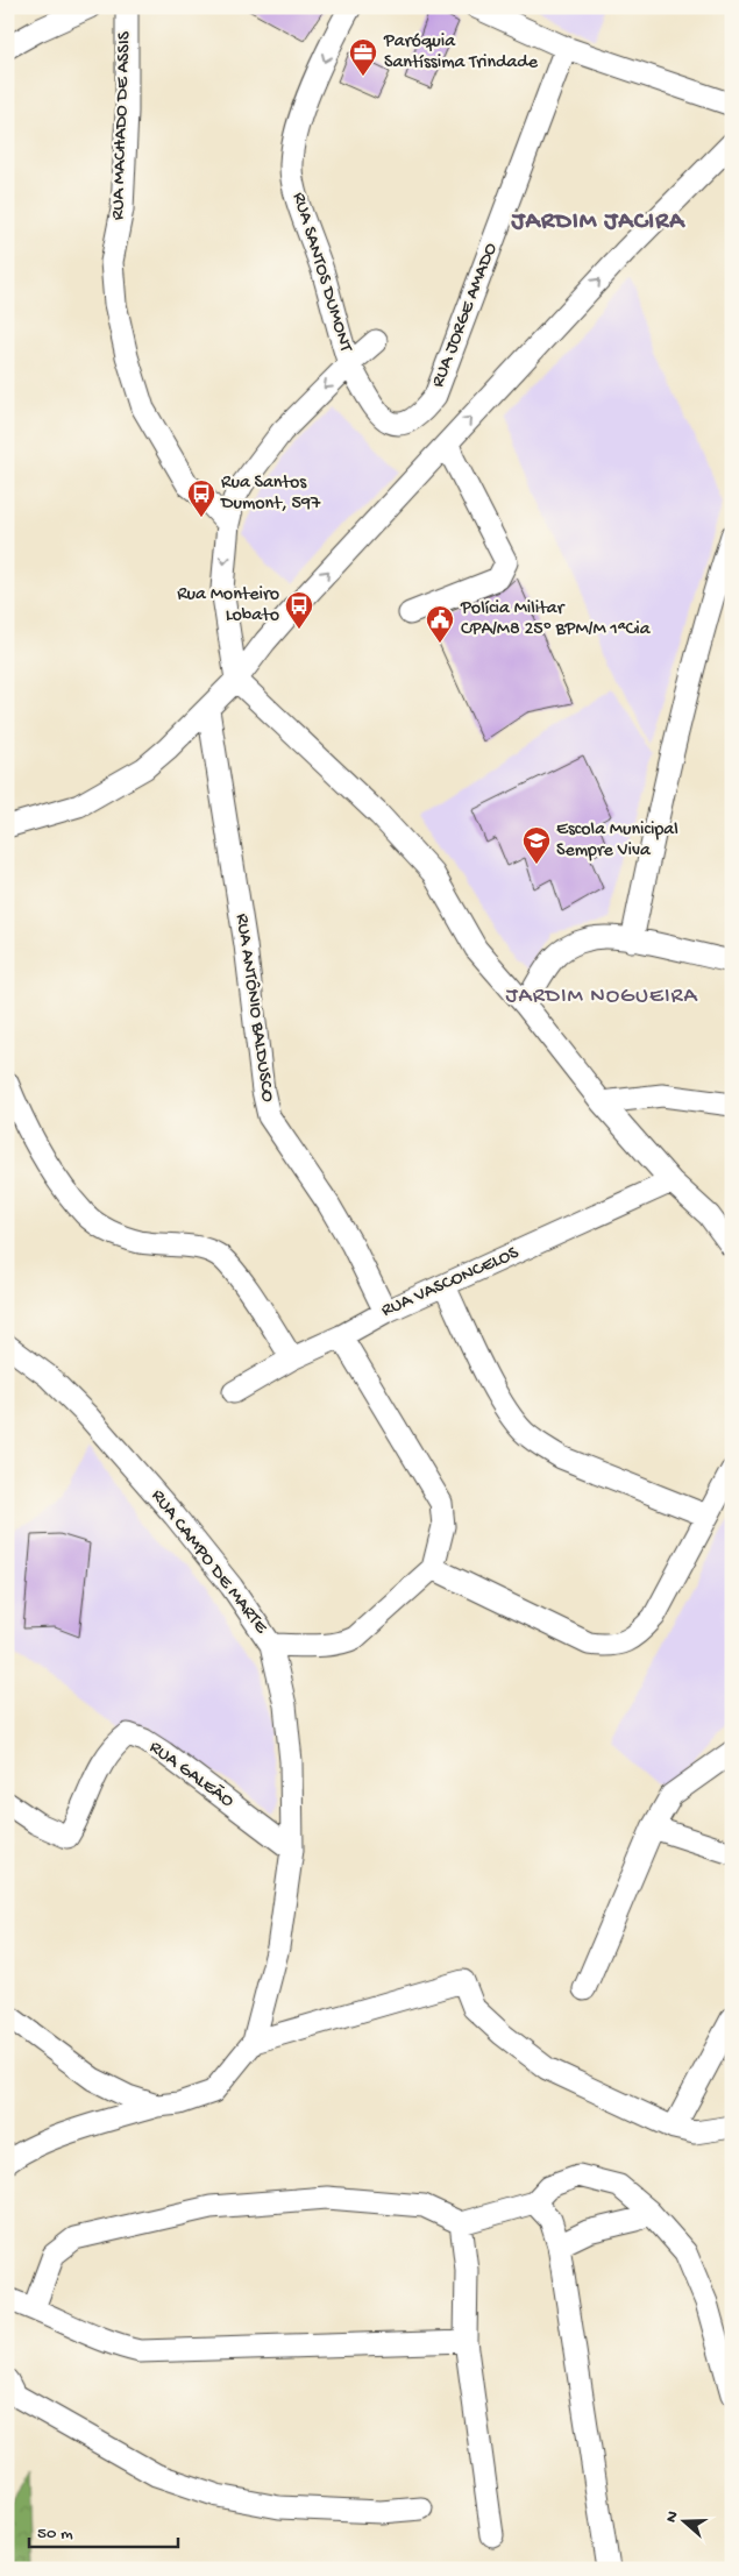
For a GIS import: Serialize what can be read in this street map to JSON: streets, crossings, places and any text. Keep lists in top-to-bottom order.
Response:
{
  "streets": {
    "street": [
      "RUA MACHADO DE ASSIS",
      "RUA SANTOS DUMONT",
      "RUA JORGE AMADO",
      "RUA ANTÔNIO BALDUSCO",
      "RUA VASCONCELOS",
      "RUA CAMPO DE MARTE",
      "RUA GALEÃO"
    ]
  },
  "crossings": [
    ["RUA MACHADO DE ASSIS", "RUA SANTOS DUMONT"],
    ["RUA SANTOS DUMONT", "RUA JORGE AMADO"],
    ["RUA ANTÔNIO BALDUSCO", "RUA VASCONCELOS"],
    ["RUA CAMPO DE MARTE", "RUA GALEÃO"]
  ],
  "one_way": ["RUA SANTOS DUMONT"],
  "districts": ["JARDIM JACIRA", "JARDIM NOGUEIRA"],
  "places": {
    "office": ["Paróquia Santíssima Trindade"],
    "bus stop": ["Rua Santos Dumont, 597", "Rua Monteiro Lobato"],
    "public building": ["Polícia Militar CPA/M8 25º BPM/M 1ªCia"],
    "school or university": ["Escola Municipal Sempre Viva"]
  },
  "scale_bar": "50 m",
  "north": "left"
}
